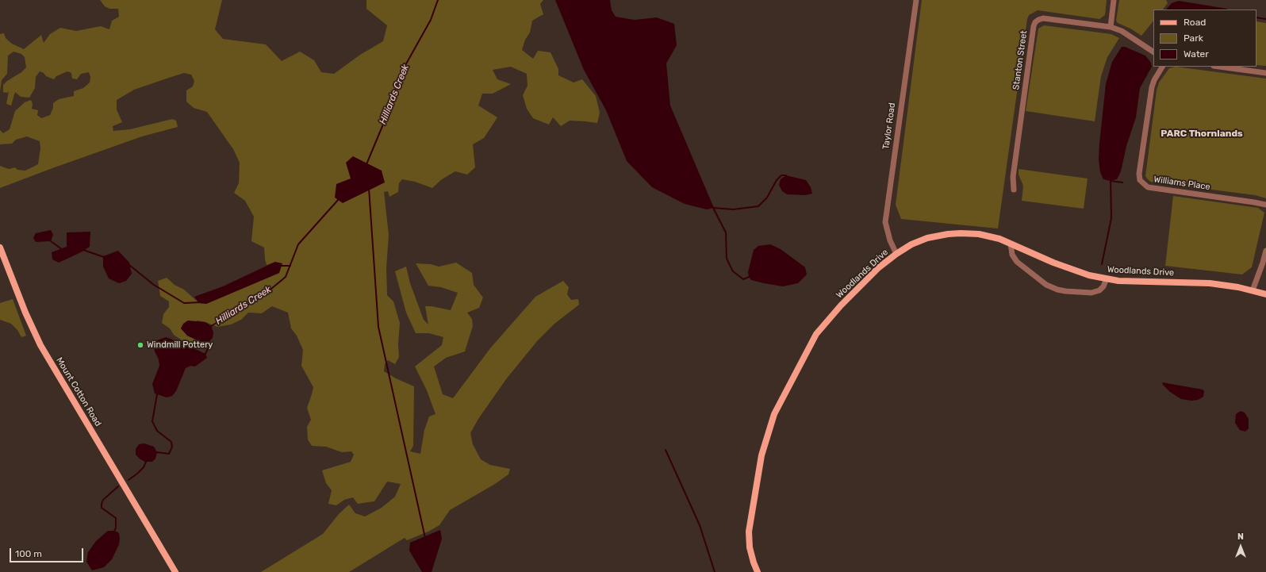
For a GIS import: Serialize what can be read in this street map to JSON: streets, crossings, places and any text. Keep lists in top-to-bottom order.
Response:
{
  "streets": {
    "main road": ["Woodlands Drive", "Mount Cotton Road"],
    "street": ["Stanton Street", "Taylor Road", "Williams Place"]
  },
  "crossings": [
    ["Taylor Road", "Woodlands Drive"]
  ],
  "districts": ["PARC Thornlands"],
  "water": ["Hilliards Creek"],
  "places": ["Windmill Pottery"],
  "legend": ["Road", "Park", "Water"],
  "scale_bar": "100 m",
  "north": "top"
}
